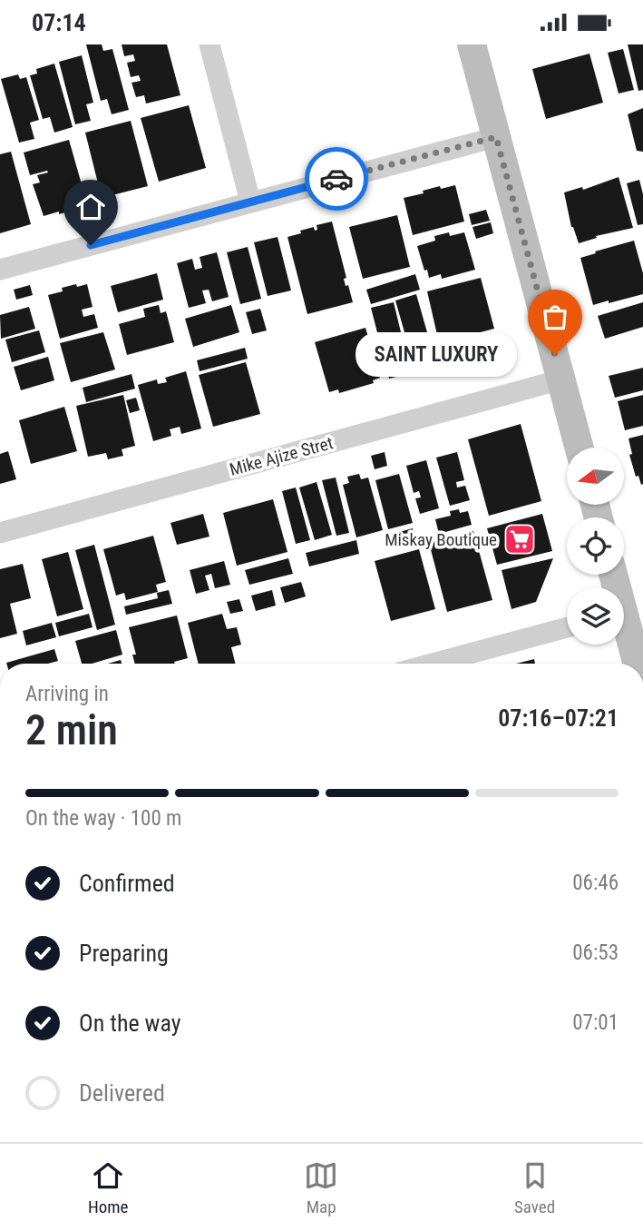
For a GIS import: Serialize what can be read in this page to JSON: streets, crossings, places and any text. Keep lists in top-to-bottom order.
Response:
{
  "streets": {
    "street": ["Mike Ajize Stret"]
  },
  "places": {
    "other": ["SAINT LUXURY"],
    "supermarket": ["Miskay Boutique"]
  },
  "north": "left",
  "page": {
    "status": "07:14",
    "bubble": "SAINT LUXURY",
    "heading": ["2 min", "Arriving in", "07:16–07:21"],
    "bar": "On the way · 100 m",
    "list": [
      ["Confirmed", "06:46"],
      ["Preparing", "06:53"],
      ["On the way", "07:01"],
      "Delivered"
    ],
    "tabs": ["Home", "Map", "Saved"]
  }
}
